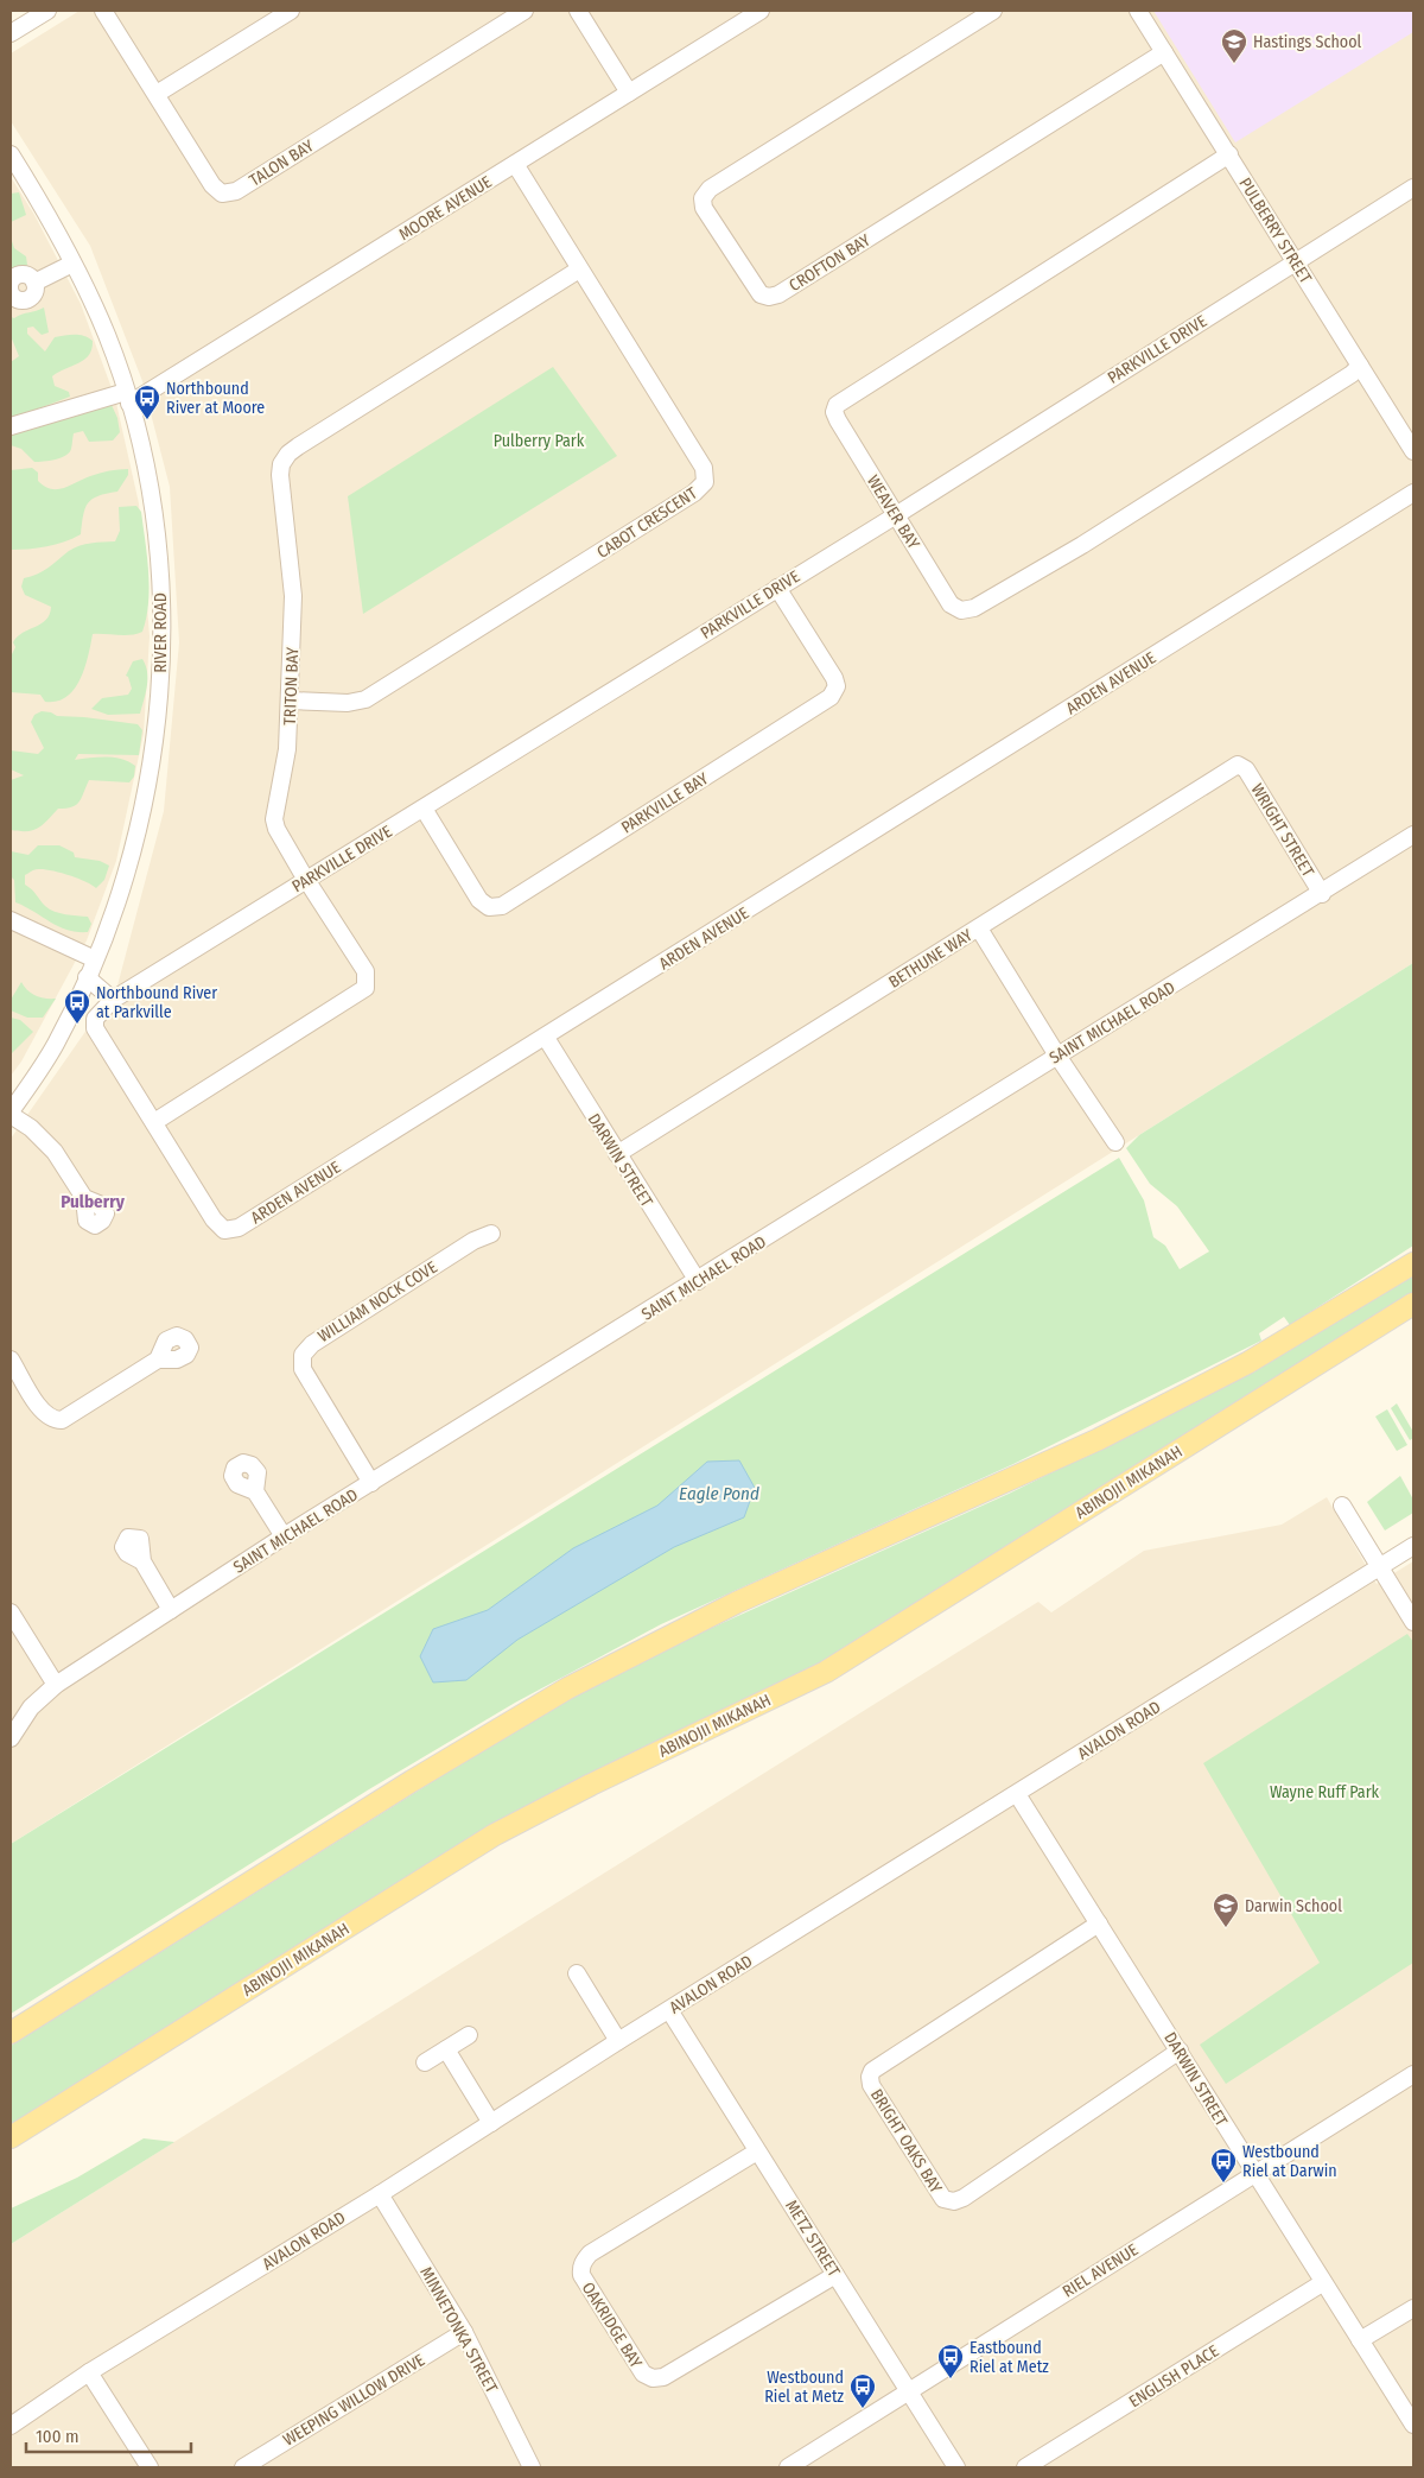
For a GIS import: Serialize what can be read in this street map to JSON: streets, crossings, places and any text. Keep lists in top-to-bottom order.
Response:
{
  "streets": {
    "main road": ["ABINOJII MIKANAH"],
    "street": [
      "TALON BAY",
      "MOORE AVENUE",
      "PULBERRY STREET",
      "CROFTON BAY",
      "PARKVILLE DRIVE",
      "WEAVER BAY",
      "CABOT CRESCENT",
      "RIVER ROAD",
      "ARDEN AVENUE",
      "TRITON BAY",
      "PARKVILLE BAY",
      "WRIGHT STREET",
      "BETHUNE WAY",
      "SAINT MICHAEL ROAD",
      "DARWIN STREET",
      "WILLIAM NOCK COVE",
      "AVALON ROAD",
      "BRIGHT OAKS BAY",
      "METZ STREET",
      "RIEL AVENUE",
      "OAKRIDGE BAY",
      "MINNETONKA STREET",
      "ENGLISH PLACE",
      "WEEPING WILLOW DRIVE"
    ]
  },
  "crossings": [
    ["MOORE AVENUE", "CABOT CRESCENT"],
    ["MOORE AVENUE", "RIVER ROAD"],
    ["PULBERRY STREET", "CROFTON BAY"],
    ["PULBERRY STREET", "PARKVILLE DRIVE"],
    ["PULBERRY STREET", "WEAVER BAY"],
    ["PARKVILLE DRIVE", "WEAVER BAY"],
    ["PARKVILLE DRIVE", "ARDEN AVENUE"],
    ["PARKVILLE DRIVE", "TRITON BAY"],
    ["PARKVILLE DRIVE", "PARKVILLE BAY"],
    ["CABOT CRESCENT", "TRITON BAY"],
    ["ARDEN AVENUE", "TRITON BAY"],
    ["ARDEN AVENUE", "DARWIN STREET"],
    ["WRIGHT STREET", "BETHUNE WAY"],
    ["WRIGHT STREET", "SAINT MICHAEL ROAD"],
    ["BETHUNE WAY", "DARWIN STREET"],
    ["SAINT MICHAEL ROAD", "DARWIN STREET"],
    ["SAINT MICHAEL ROAD", "WILLIAM NOCK COVE"],
    ["DARWIN STREET", "AVALON ROAD"],
    ["DARWIN STREET", "BRIGHT OAKS BAY"],
    ["DARWIN STREET", "RIEL AVENUE"],
    ["DARWIN STREET", "ENGLISH PLACE"],
    ["AVALON ROAD", "METZ STREET"],
    ["AVALON ROAD", "MINNETONKA STREET"],
    ["METZ STREET", "RIEL AVENUE"],
    ["METZ STREET", "OAKRIDGE BAY"],
    ["MINNETONKA STREET", "WEEPING WILLOW DRIVE"]
  ],
  "districts": ["Pulberry"],
  "water": ["Eagle Pond"],
  "parks": ["Pulberry Park", "Wayne Ruff Park"],
  "places": {
    "school or university": ["Hastings School", "Darwin School"],
    "bus stop": [
      "Northbound River at Moore",
      "Northbound River at Parkville",
      "Westbound Riel at Darwin",
      "Eastbound Riel at Metz",
      "Westbound Riel at Metz"
    ]
  },
  "scale_bar": "100 m"
}
